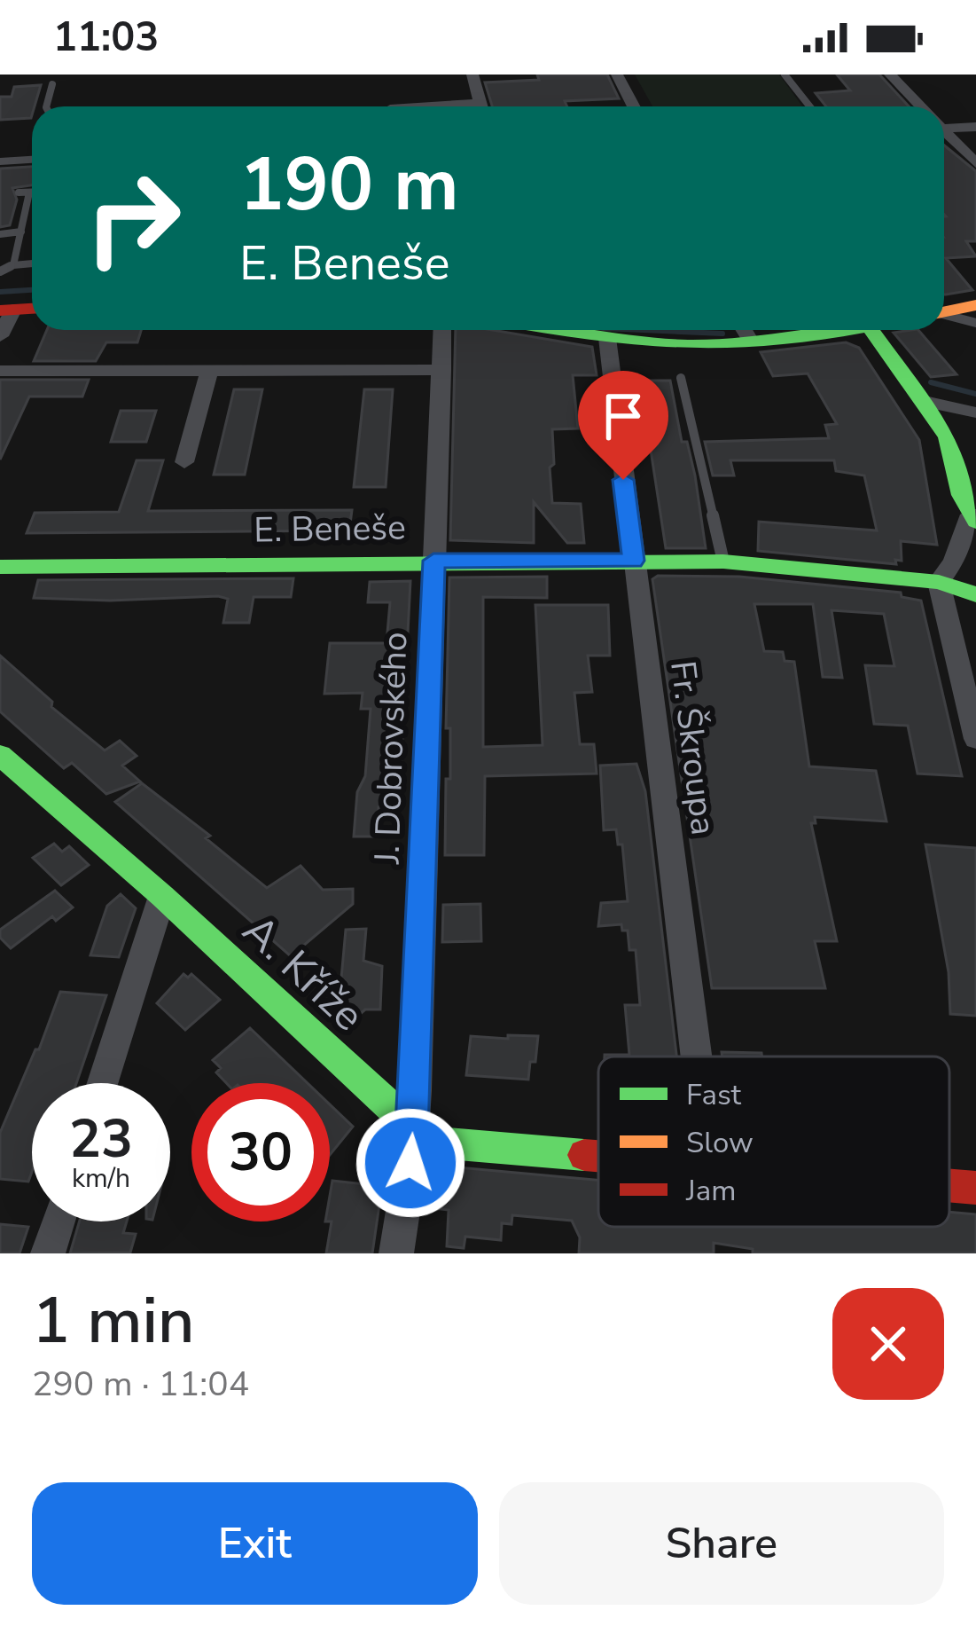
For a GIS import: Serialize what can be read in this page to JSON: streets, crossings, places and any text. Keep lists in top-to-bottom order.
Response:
{
  "streets": {
    "street": [
      "E. Beneše",
      "J. Dobrovského",
      "Fr. Škroupa",
      "A. Kříže"
    ]
  },
  "crossings": [
    ["E. Beneše", "J. Dobrovského"],
    ["E. Beneše", "Fr. Škroupa"],
    ["J. Dobrovského", "A. Kříže"]
  ],
  "legend": ["Fast", "Slow", "Jam"],
  "page": {
    "status": "11:03",
    "turn": ["190 m", "E. Beneše"],
    "speed": "23 km/h",
    "limit": "30",
    "heading": ["1 min", "290 m · 11:04"],
    "buttons": ["Exit", "Share"]
  }
}
